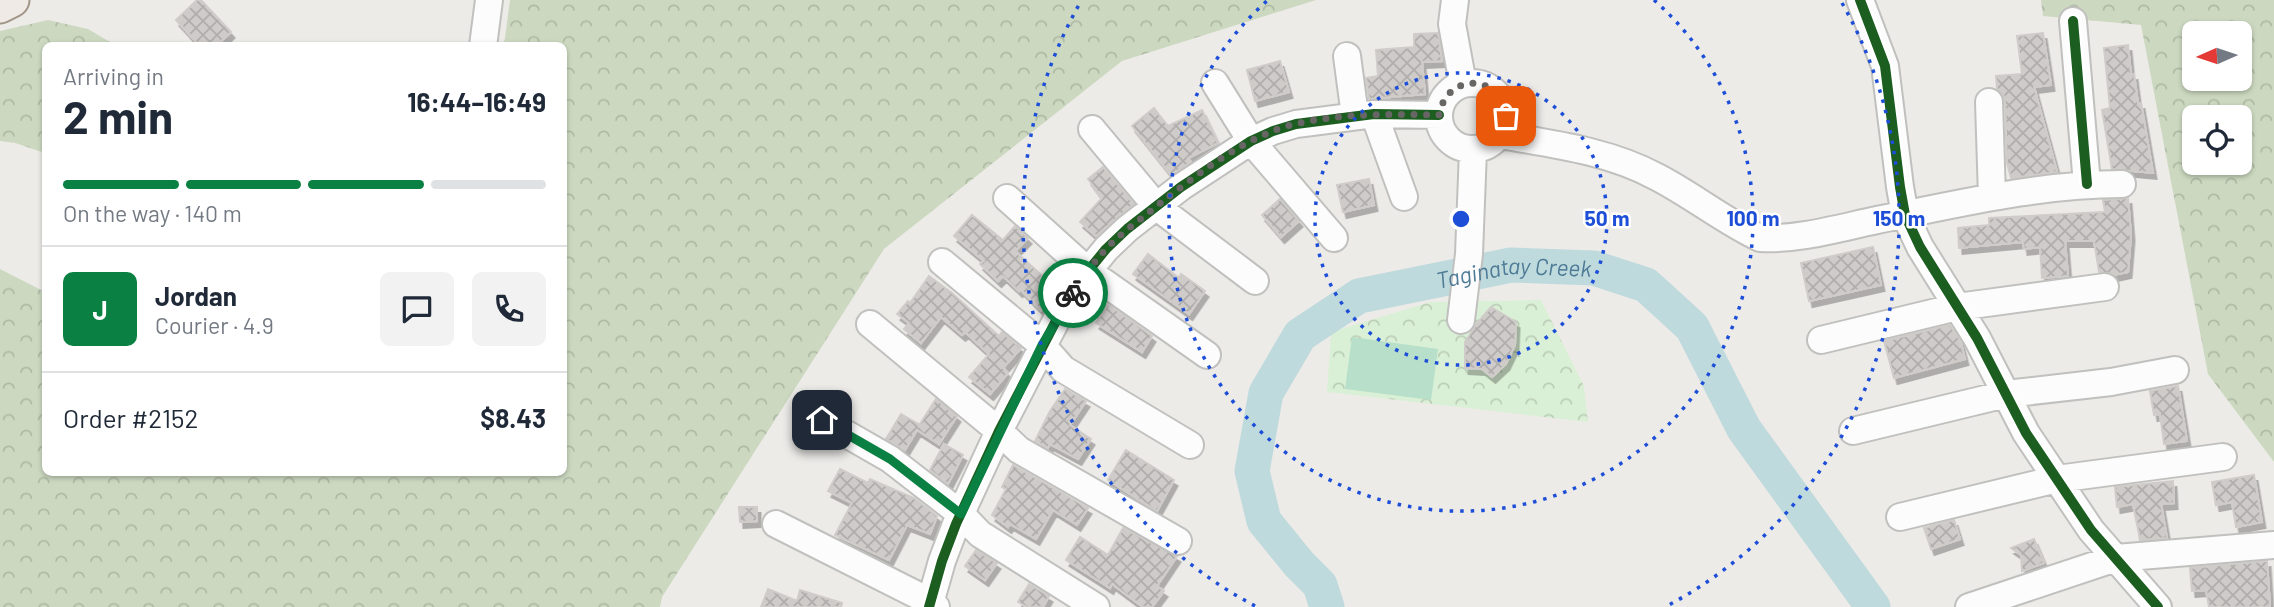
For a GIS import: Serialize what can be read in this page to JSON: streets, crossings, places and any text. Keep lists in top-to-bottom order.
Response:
{
  "water": ["Taginatay Creek"],
  "north": "left",
  "page": {
    "heading": ["2 min", "Arriving in", "16:44–16:49"],
    "panel": [
      "Jordan",
      "Courier · 4.9",
      "Order #2152",
      "$8.43"
    ],
    "bar": "On the way · 140 m",
    "round": "J"
  },
  "rings": ["50 m", "100 m", "150 m"]
}
